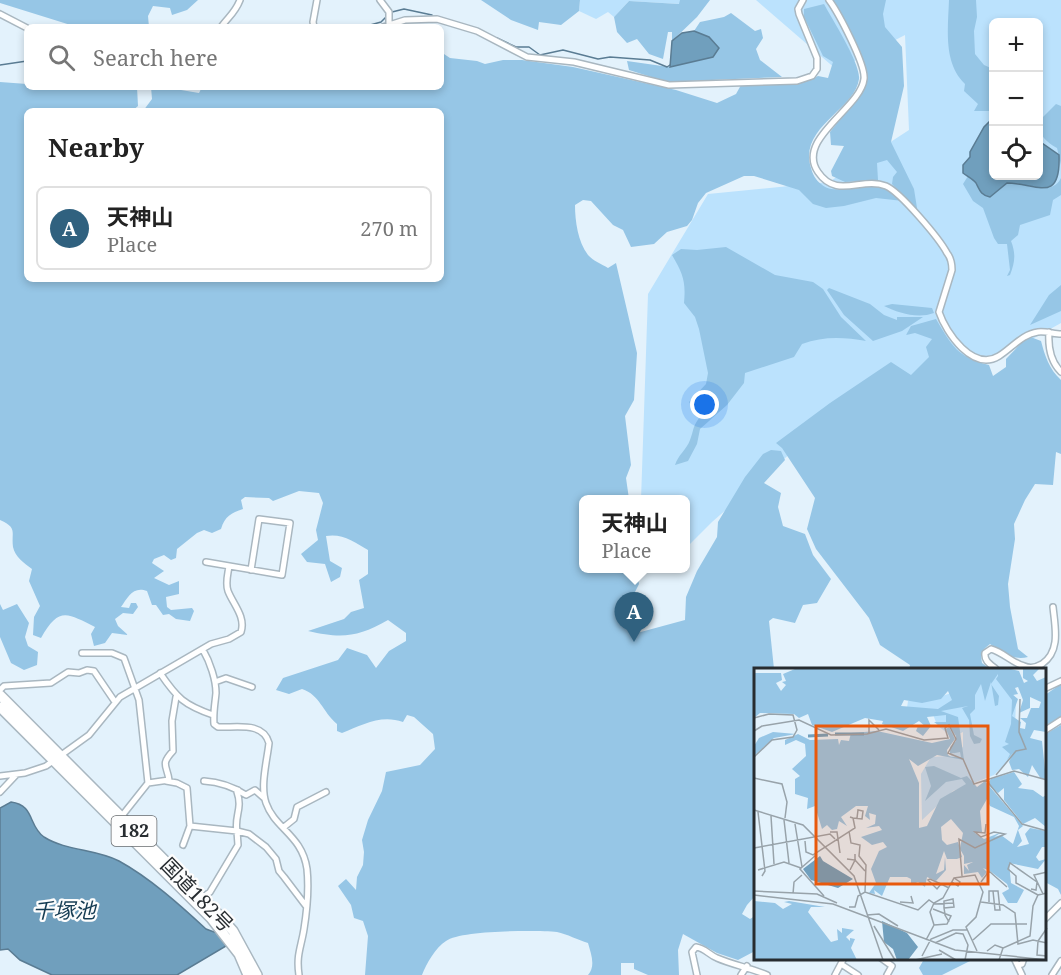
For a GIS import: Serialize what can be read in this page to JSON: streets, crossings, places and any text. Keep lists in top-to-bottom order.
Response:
{
  "streets": {
    "highway": ["182", "国道182号"]
  },
  "water": ["千塚池"],
  "page": {
    "map_buttons": ["+", "−"],
    "search": "Search here",
    "heading": "Nearby",
    "list": [
      {
        "mark": "A",
        "name": "天神山",
        "note": "Place",
        "value": "270 m"
      }
    ],
    "popup": ["天神山", "Place"],
    "pins": "A"
  }
}
